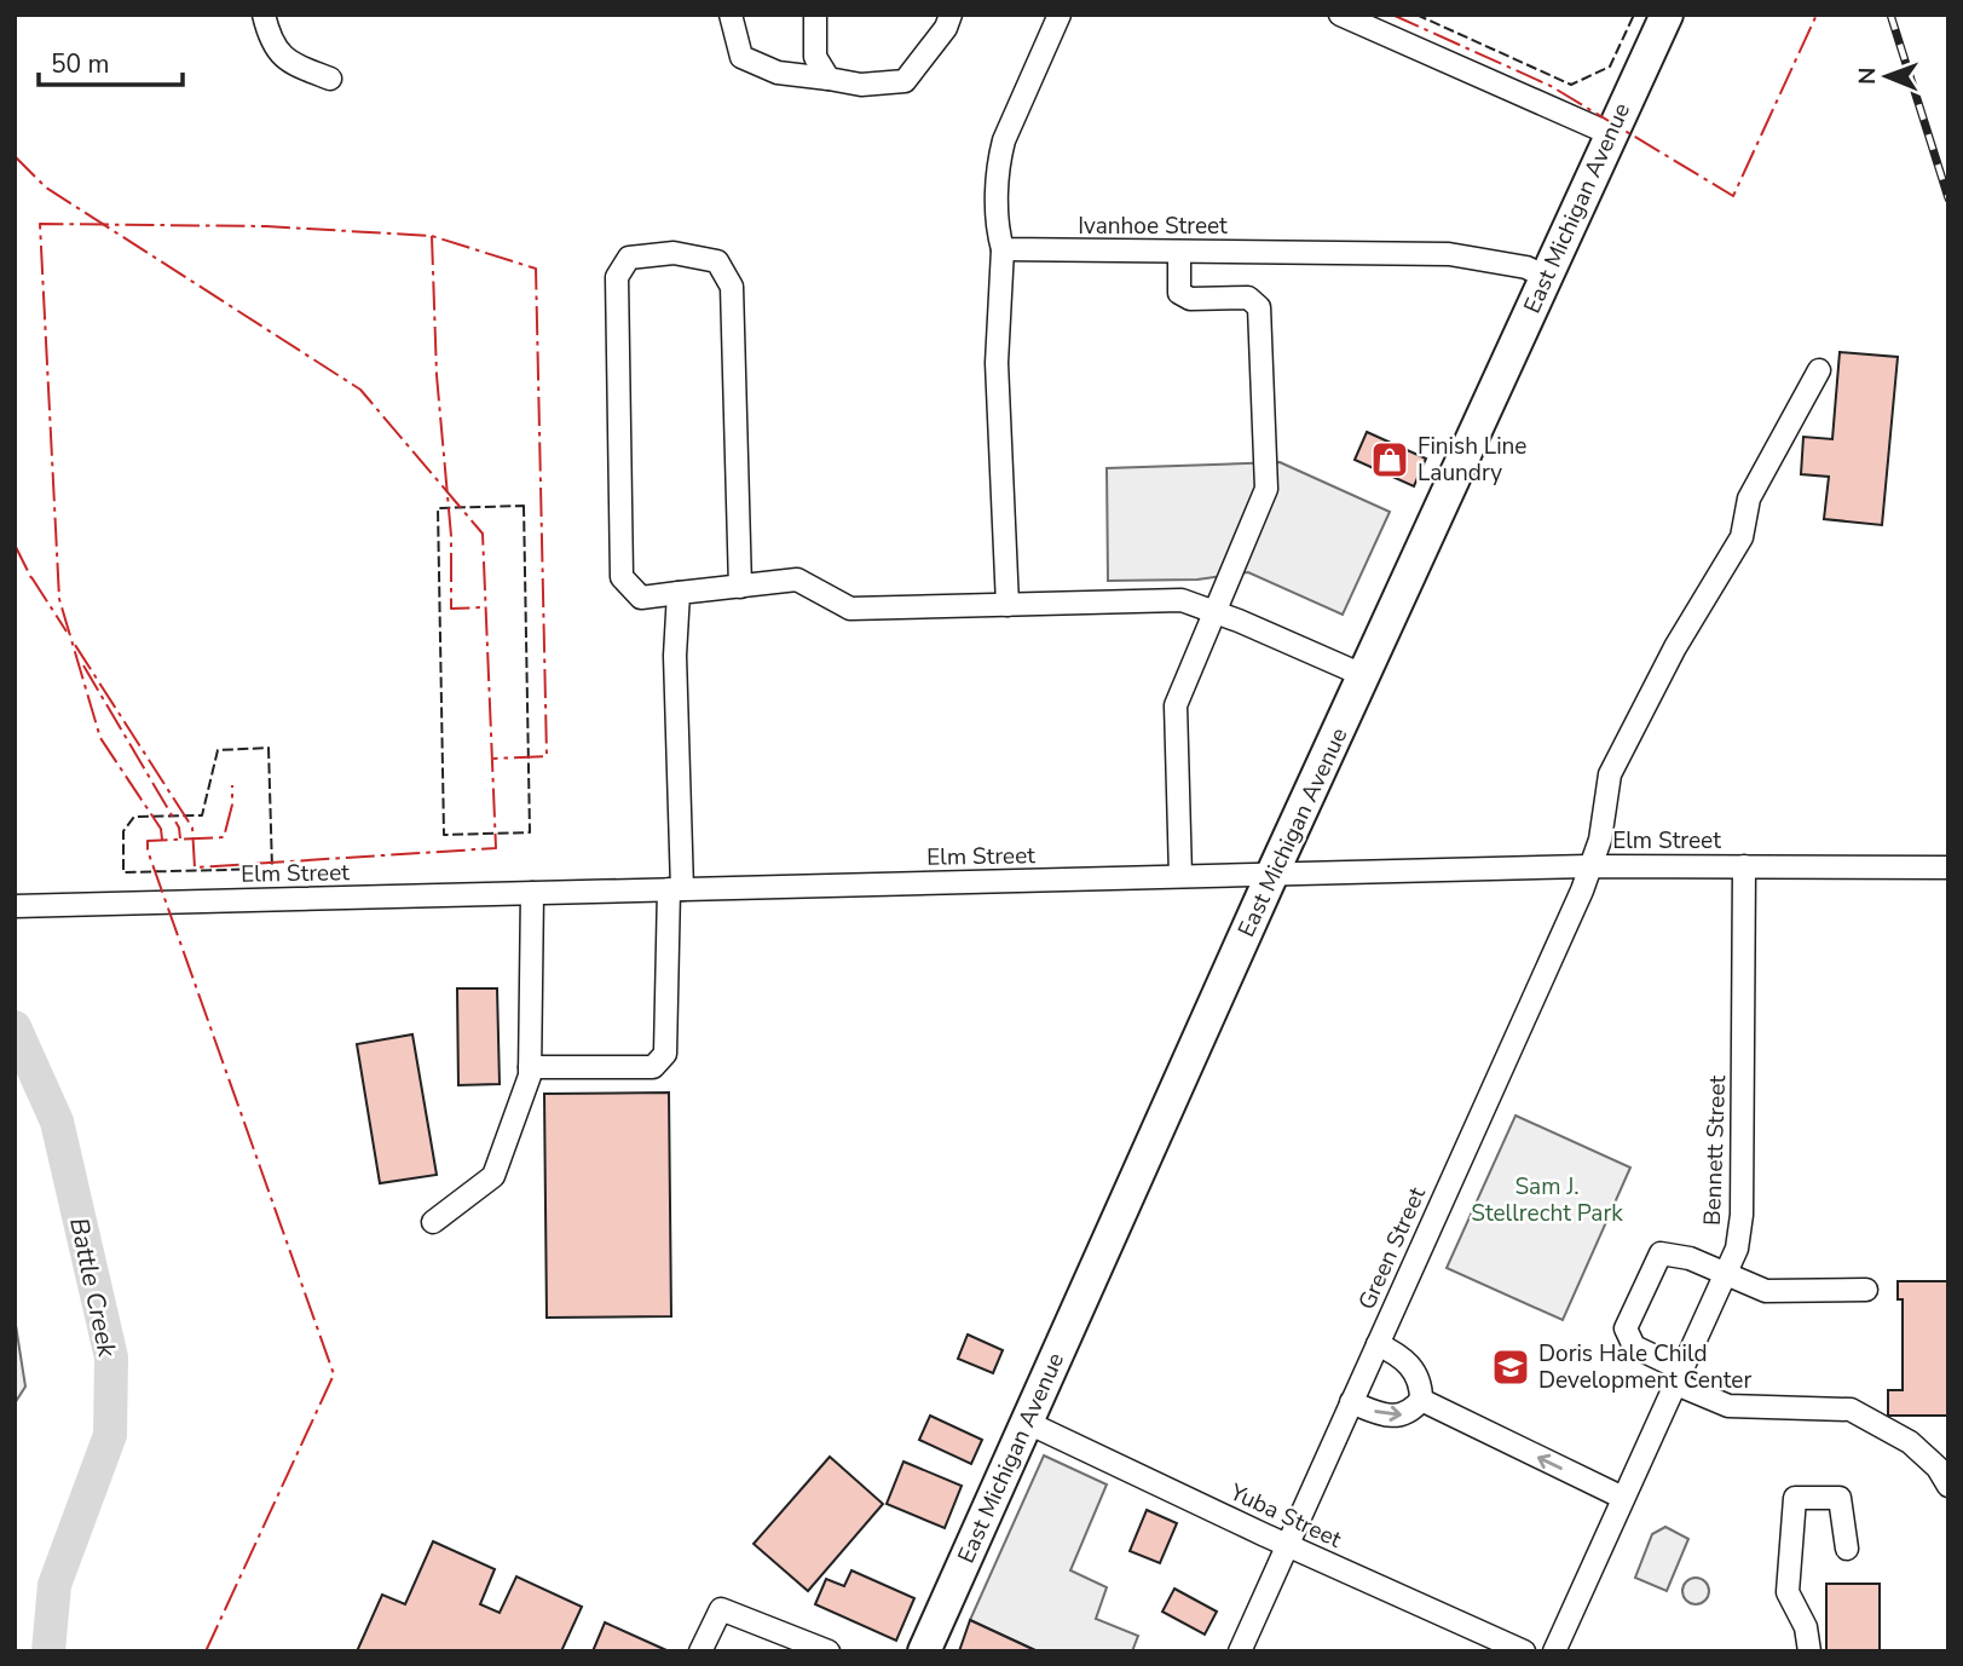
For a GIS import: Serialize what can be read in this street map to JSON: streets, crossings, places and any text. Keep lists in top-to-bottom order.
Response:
{
  "streets": {
    "highway": ["East Michigan Avenue"],
    "street": [
      "Ivanhoe Street",
      "Elm Street",
      "Bennett Street",
      "Green Street",
      "Yuba Street"
    ]
  },
  "crossings": [
    ["East Michigan Avenue", "Ivanhoe Street"],
    ["East Michigan Avenue", "Elm Street"],
    ["East Michigan Avenue", "Yuba Street"],
    ["Elm Street", "Bennett Street"],
    ["Elm Street", "Green Street"],
    ["Green Street", "Yuba Street"]
  ],
  "water": ["Battle Creek"],
  "parks": ["Sam J. Stellrecht Park"],
  "places": {
    "shop": ["Finish Line Laundry"],
    "school or university": ["Doris Hale Child Development Center"]
  },
  "scale_bar": "50 m",
  "north": "left"
}
